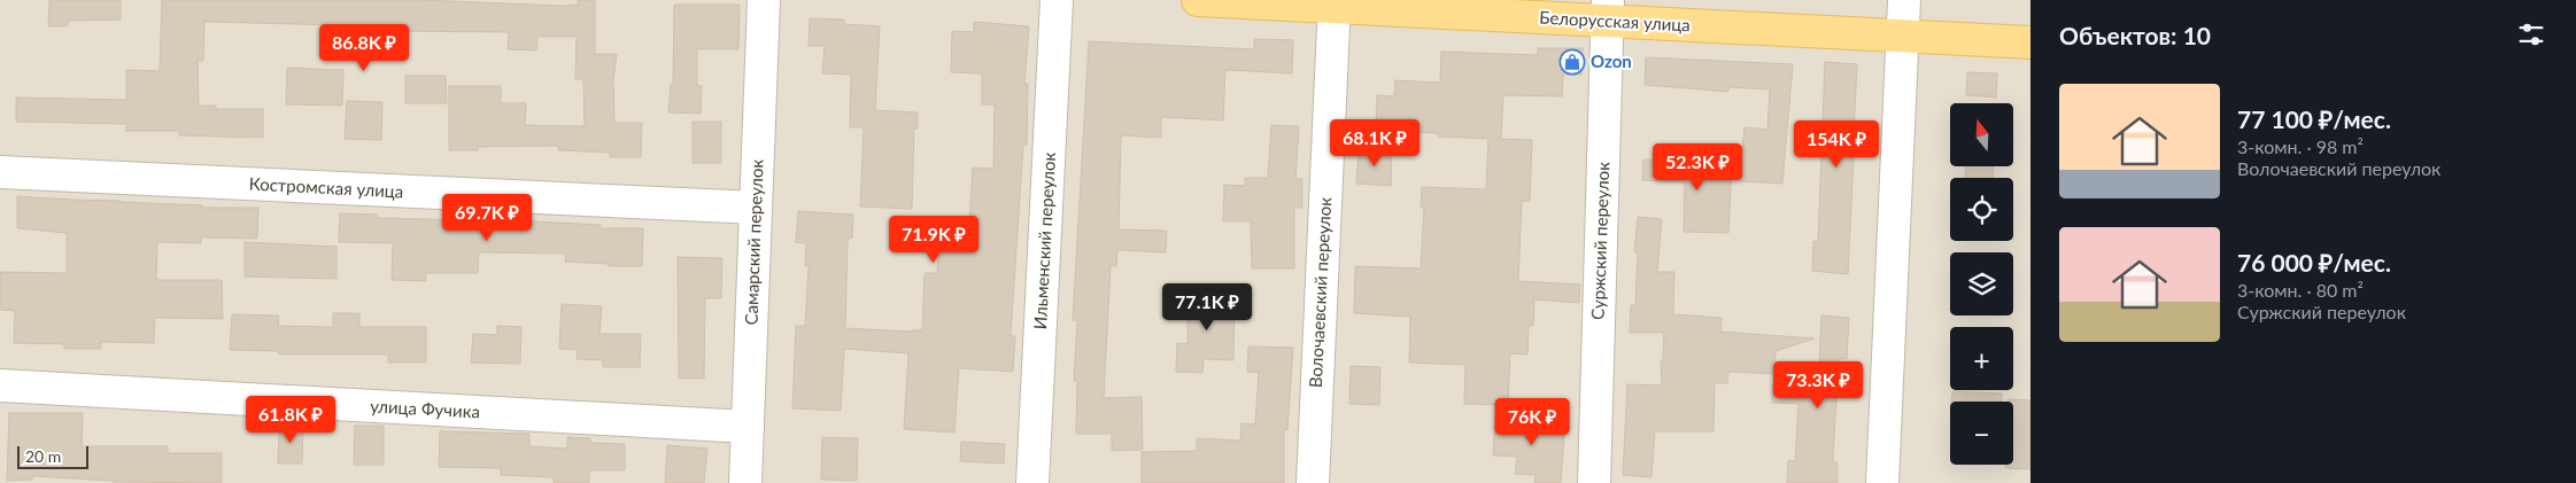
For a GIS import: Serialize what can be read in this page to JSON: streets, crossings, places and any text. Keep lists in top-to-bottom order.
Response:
{
  "streets": {
    "main road": ["Белорусская улица"],
    "street": [
      "Костромская улица",
      "Ильменский переулок",
      "Суржский переулок",
      "Самарский переулок",
      "Волочаевский переулок",
      "улица Фучика"
    ]
  },
  "crossings": [
    ["Белорусская улица", "Суржский переулок"],
    ["Белорусская улица", "Волочаевский переулок"],
    ["Костромская улица", "Самарский переулок"],
    ["Самарский переулок", "улица Фучика"]
  ],
  "places": {
    "shop": ["Ozon"]
  },
  "scale_bar": "20 m",
  "north": "top",
  "page": {
    "heading": "Объектов: 10",
    "price": [
      "86.8K ₽",
      "68.1K ₽",
      "154K ₽",
      "52.3K ₽",
      "69.7K ₽",
      "71.9K ₽",
      "77.1K ₽",
      "73.3K ₽",
      "61.8K ₽",
      "76K ₽"
    ],
    "list": [
      {
        "name": "77 100 ₽/мес.",
        "note": "3-комн. · 98 m² · Волочаевский переулок"
      },
      {
        "name": "76 000 ₽/мес.",
        "note": "3-комн. · 80 m² · Суржский переулок"
      }
    ],
    "map_buttons": ["+", "−"],
    "scale": "20 m"
  }
}
